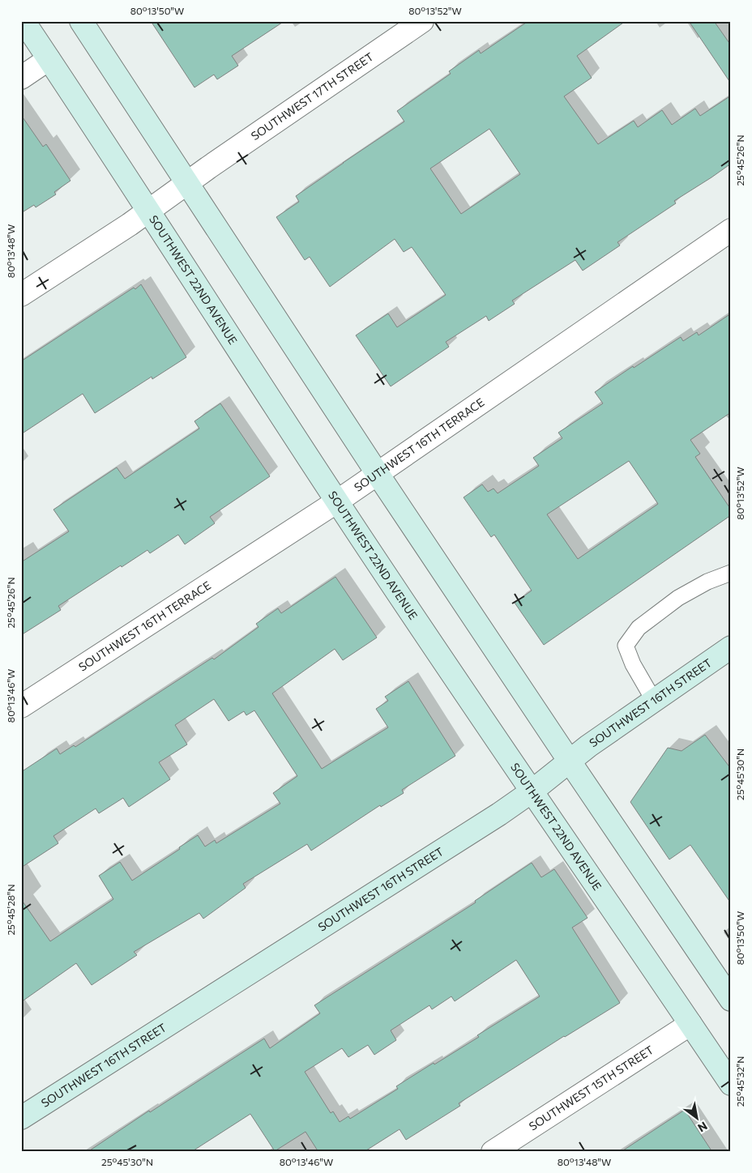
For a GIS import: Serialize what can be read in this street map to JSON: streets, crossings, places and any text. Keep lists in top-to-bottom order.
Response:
{
  "streets": {
    "main road": ["SOUTHWEST 22ND AVENUE", "SOUTHWEST 16TH STREET"],
    "street": ["SOUTHWEST 17TH STREET", "SOUTHWEST 16TH TERRACE", "SOUTHWEST 15TH STREET"]
  },
  "crossings": [
    ["SOUTHWEST 17TH STREET", "SOUTHWEST 22ND AVENUE"],
    ["SOUTHWEST 22ND AVENUE", "SOUTHWEST 16TH TERRACE"],
    ["SOUTHWEST 22ND AVENUE", "SOUTHWEST 16TH STREET"],
    ["SOUTHWEST 22ND AVENUE", "SOUTHWEST 15TH STREET"]
  ],
  "north": "bottom right",
  "coordinates": [
    "80°13'50\"W",
    "80°13'52\"W",
    "25°45'26\"N",
    "80°13'48\"W",
    "80°13'46\"W",
    "25°45'30\"N",
    "25°45'28\"N",
    "25°45'32\"N"
  ]
}
